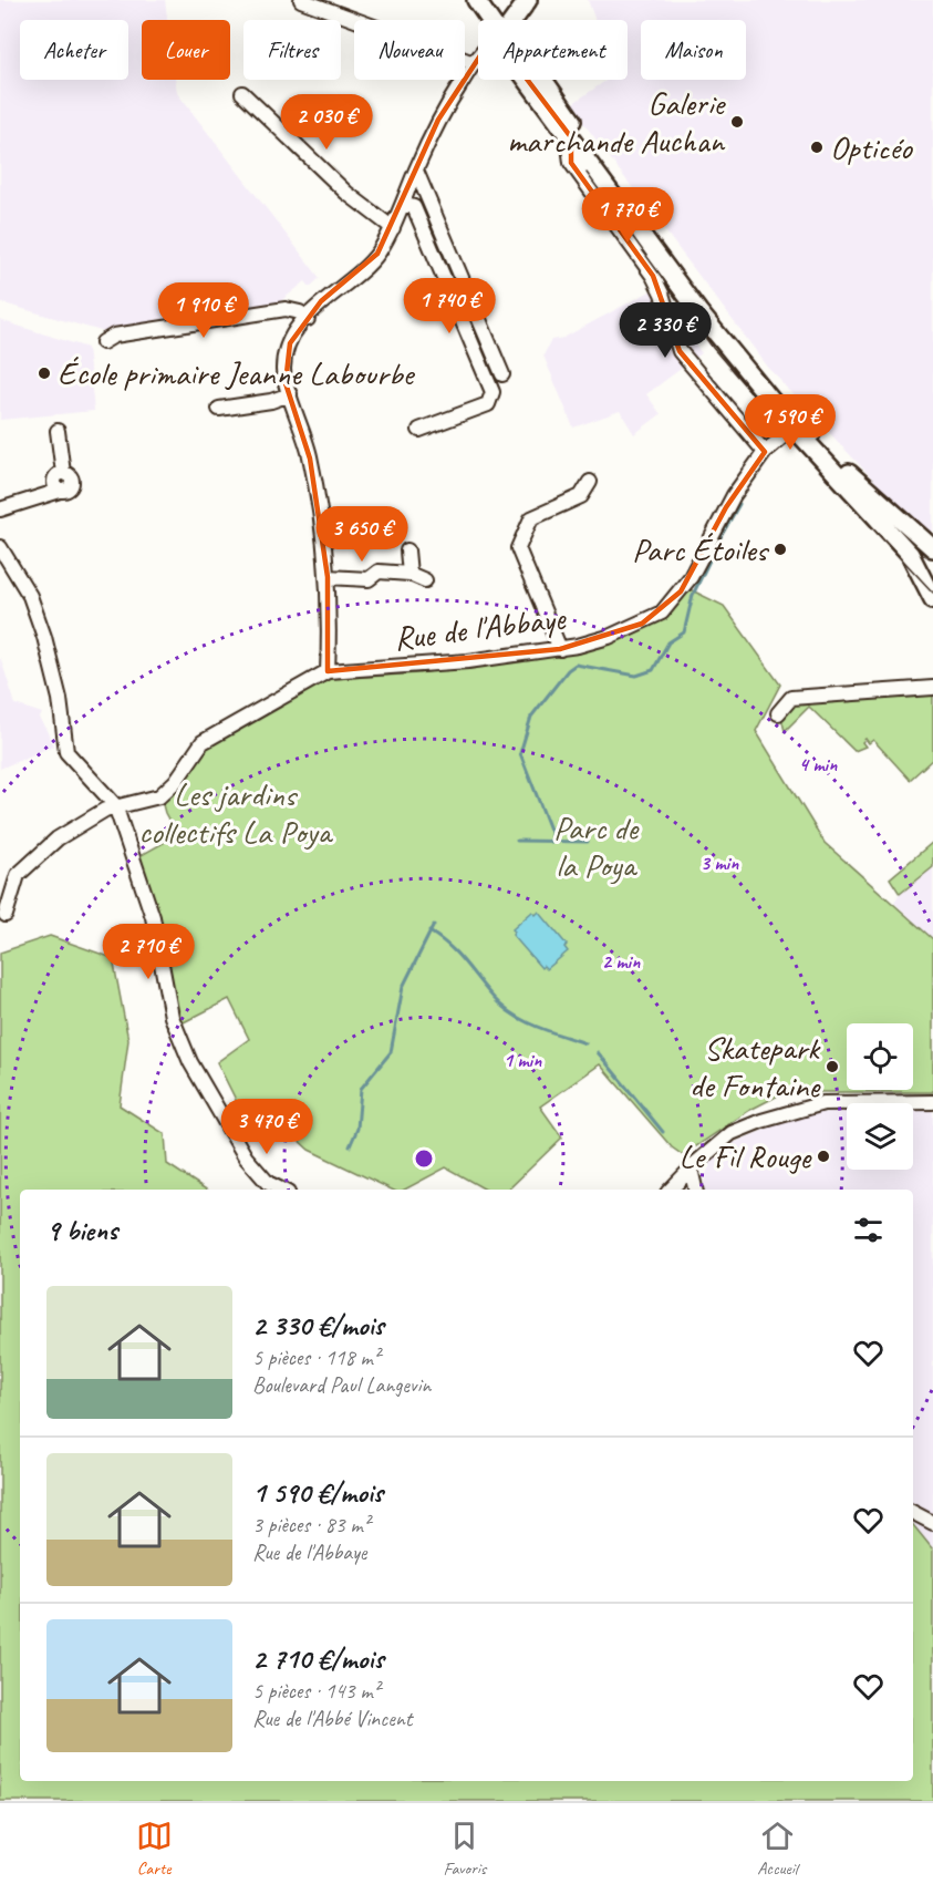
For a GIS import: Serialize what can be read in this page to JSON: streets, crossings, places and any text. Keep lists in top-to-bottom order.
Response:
{
  "streets": {
    "street": ["Rue de l'Abbaye"]
  },
  "parks": ["Les jardins collectifs La Poya", "Parc de la Poya"],
  "places": [
    "Galerie marchande Auchan",
    "Opticéo",
    "École primaire Jeanne Labourbe",
    "Parc Étoiles",
    "Skatepark de Fontaine",
    "Le Fil Rouge"
  ],
  "page": {
    "chip": [
      "Acheter",
      "Louer",
      "Filtres",
      "Nouveau",
      "Appartement",
      "Maison"
    ],
    "price": [
      "2 030 €",
      "1 770 €",
      "1 740 €",
      "1 910 €",
      "2 330 €",
      "1 590 €",
      "3 650 €",
      "2 710 €",
      "3 470 €"
    ],
    "heading": "9 biens",
    "list": [
      {
        "name": "2 330 €/mois",
        "note": "5 pièces · 118 m² · Boulevard Paul Langevin"
      },
      {
        "name": "1 590 €/mois",
        "note": "3 pièces · 83 m² · Rue de l'Abbaye"
      },
      {
        "name": "2 710 €/mois",
        "note": "5 pièces · 143 m² · Rue de l'Abbé Vincent"
      }
    ],
    "tabs": ["Carte", "Favoris", "Accueil"]
  },
  "rings": [
    "4 min",
    "3 min",
    "2 min",
    "1 min"
  ]
}
